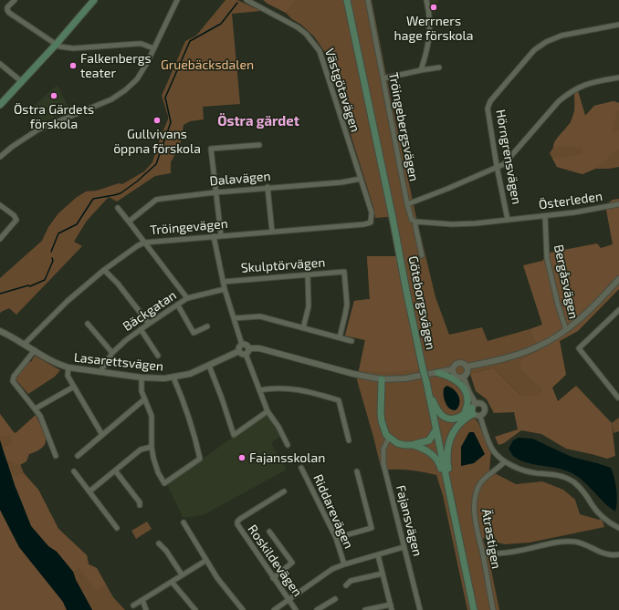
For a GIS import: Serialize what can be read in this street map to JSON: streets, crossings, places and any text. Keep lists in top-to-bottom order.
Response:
{
  "streets": {
    "main road": ["Göteborgsvägen"],
    "street": [
      "Västgötavägen",
      "Tröingebergsvägen",
      "Hörngrensvägen",
      "Dalavägen",
      "Österleden",
      "Tröingevägen",
      "Skulptörvägen",
      "Bergåsvägen",
      "Bäckgatan",
      "Lasarettsvägen",
      "Riddarevägen",
      "Fajansvägen",
      "Ätrastigen",
      "Roskildevägen"
    ]
  },
  "crossings": [
    ["Västgötavägen", "Dalavägen"],
    ["Västgötavägen", "Tröingevägen"],
    ["Tröingebergsvägen", "Österleden"],
    ["Hörngrensvägen", "Österleden"],
    ["Österleden", "Bergåsvägen"],
    ["Tröingevägen", "Lasarettsvägen"],
    ["Bäckgatan", "Lasarettsvägen"]
  ],
  "districts": ["Östra gärdet"],
  "parks": ["Gruebäcksdalen"],
  "places": [
    "Werrners hage förskola",
    "Falkenbergs teater",
    "Östra Gärdets förskola",
    "Gullvivans öppna förskola",
    "Fajansskolan"
  ]
}
